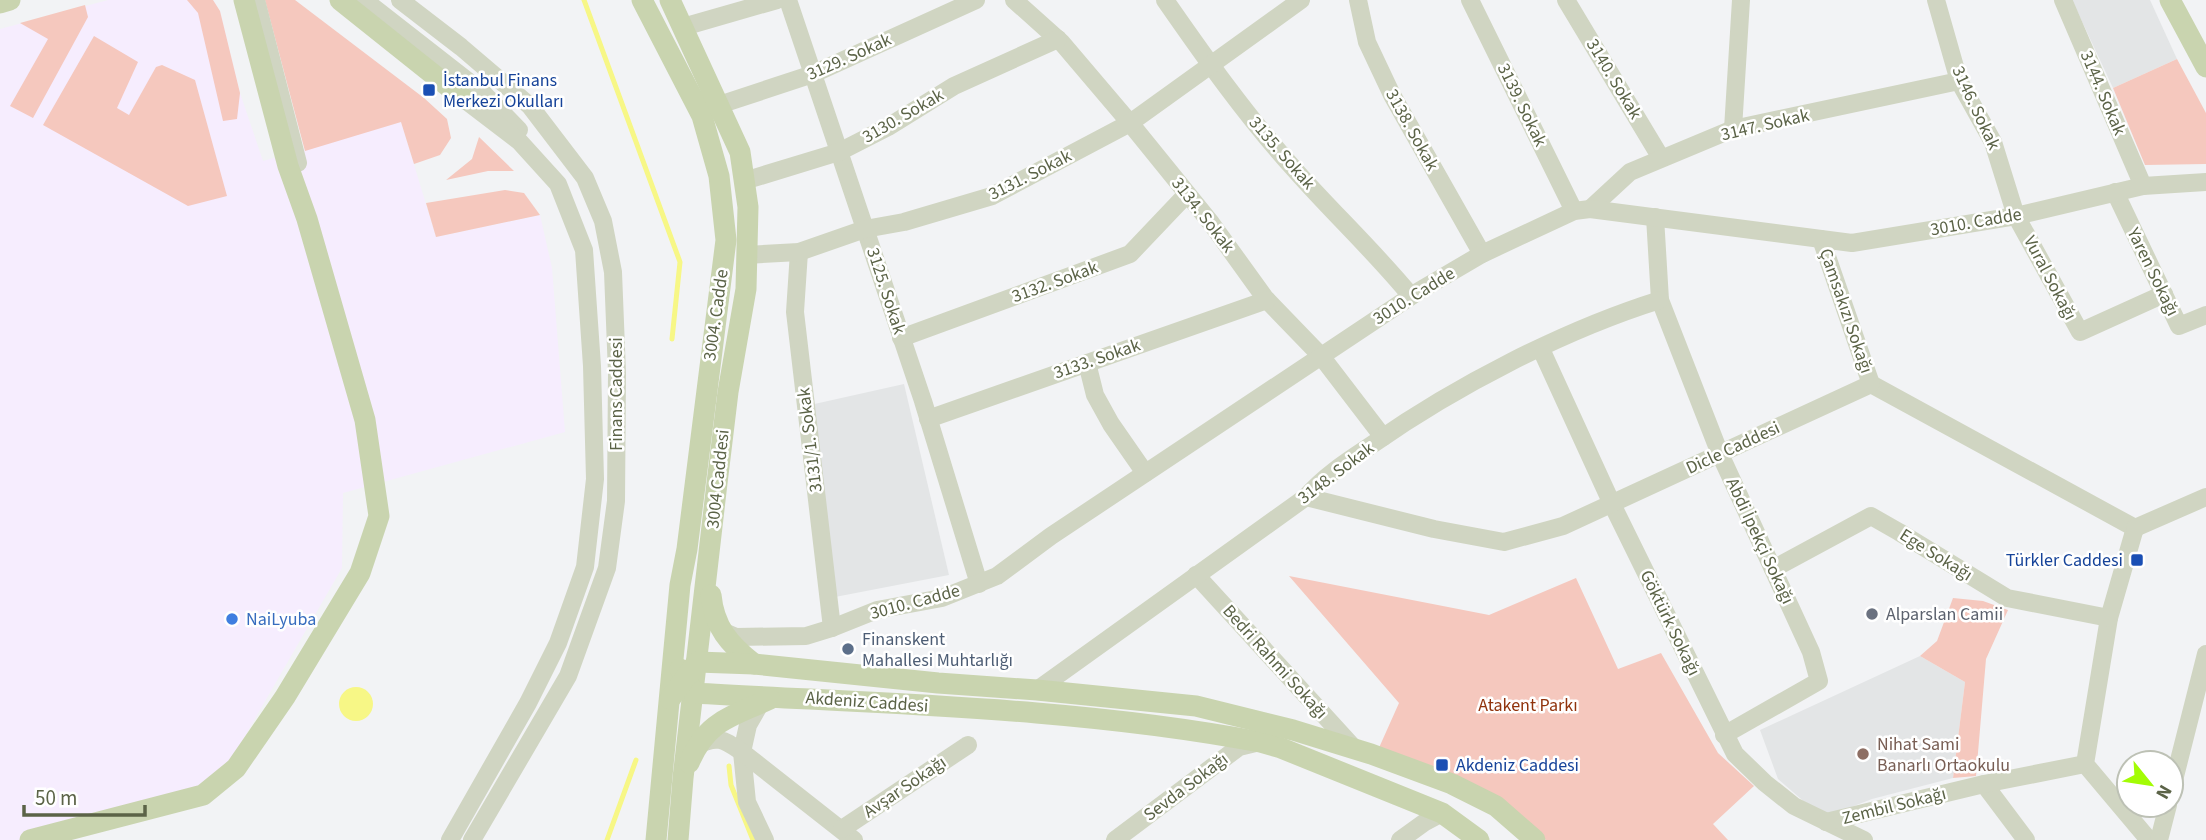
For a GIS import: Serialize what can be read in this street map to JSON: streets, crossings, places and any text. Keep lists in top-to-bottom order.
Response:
{
  "streets": {
    "main road": ["3004. Cadde", "3004 Caddesi", "Akdeniz Caddesi"],
    "street": [
      "3129. Sokak",
      "3140. Sokak",
      "3144. Sokak",
      "3139. Sokak",
      "3146. Sokak",
      "3130. Sokak",
      "3147. Sokak",
      "3138. Sokak",
      "3135. Sokak",
      "3131. Sokak",
      "3134. Sokak",
      "3010. Cadde",
      "Yaren Sokağı",
      "Vural Sokağı",
      "3132. Sokak",
      "3125. Sokak",
      "Çamsakızı Sokağı",
      "3133. Sokak",
      "Finans Caddesi",
      "3131/1. Sokak",
      "Dicle Caddesi",
      "3148. Sokak",
      "Abdi İpekçi Sokağı",
      "Ege Sokağı",
      "Göktürk Sokağı",
      "Bedri Rahmi Sokağı",
      "Avşar Sokağı",
      "Sevda Sokağı",
      "Zembil Sokağı"
    ]
  },
  "crossings": [
    ["3129. Sokak", "3125. Sokak"],
    ["3140. Sokak", "3147. Sokak"],
    ["3144. Sokak", "3010. Cadde"],
    ["3139. Sokak", "3147. Sokak"],
    ["3139. Sokak", "3010. Cadde"],
    ["3146. Sokak", "3147. Sokak"],
    ["3146. Sokak", "3010. Cadde"],
    ["3146. Sokak", "Vural Sokağı"],
    ["3130. Sokak", "3134. Sokak"],
    ["3130. Sokak", "3125. Sokak"],
    ["3130. Sokak", "3004 Caddesi"],
    ["3147. Sokak", "3010. Cadde"],
    ["3138. Sokak", "3010. Cadde"],
    ["3135. Sokak", "3131. Sokak"],
    ["3135. Sokak", "3010. Cadde"],
    ["3131. Sokak", "3134. Sokak"],
    ["3131. Sokak", "3125. Sokak"],
    ["3131. Sokak", "3131/1. Sokak"],
    ["3131. Sokak", "3004 Caddesi"],
    ["3134. Sokak", "3010. Cadde"],
    ["3134. Sokak", "3132. Sokak"],
    ["3134. Sokak", "3133. Sokak"],
    ["3134. Sokak", "3148. Sokak"],
    ["3010. Cadde", "Yaren Sokağı"],
    ["3010. Cadde", "Vural Sokağı"],
    ["3010. Cadde", "3125. Sokak"],
    ["3010. Cadde", "Çamsakızı Sokağı"],
    ["3010. Cadde", "3131/1. Sokak"],
    ["3010. Cadde", "Abdi İpekçi Sokağı"],
    ["Yaren Sokağı", "Vural Sokağı"],
    ["3132. Sokak", "3125. Sokak"],
    ["3125. Sokak", "3133. Sokak"],
    ["Çamsakızı Sokağı", "Dicle Caddesi"],
    ["Dicle Caddesi", "3148. Sokak"],
    ["Dicle Caddesi", "Abdi İpekçi Sokağı"],
    ["Dicle Caddesi", "Göktürk Sokağı"],
    ["3148. Sokak", "Abdi İpekçi Sokağı"],
    ["3148. Sokak", "Göktürk Sokağı"],
    ["3148. Sokak", "Bedri Rahmi Sokağı"],
    ["3148. Sokak", "Akdeniz Caddesi"],
    ["3004 Caddesi", "Akdeniz Caddesi"],
    ["Abdi İpekçi Sokağı", "Ege Sokağı"],
    ["Abdi İpekçi Sokağı", "Göktürk Sokağı"],
    ["Göktürk Sokağı", "Zembil Sokağı"],
    ["Bedri Rahmi Sokağı", "Akdeniz Caddesi"],
    ["Akdeniz Caddesi", "Sevda Sokağı"]
  ],
  "parks": ["Atakent Parkı"],
  "places": {
    "transit": ["İstanbul Finans Merkezi Okulları", "Türkler Caddesi", "Akdeniz Caddesi"],
    "other": [
      "Alparslan Camii",
      "NaiLyuba",
      "Finanskent Mahallesi Muhtarlığı",
      "Nihat Sami Banarlı Ortaokulu"
    ]
  },
  "scale_bar": "50 m",
  "north": "bottom right"
}
